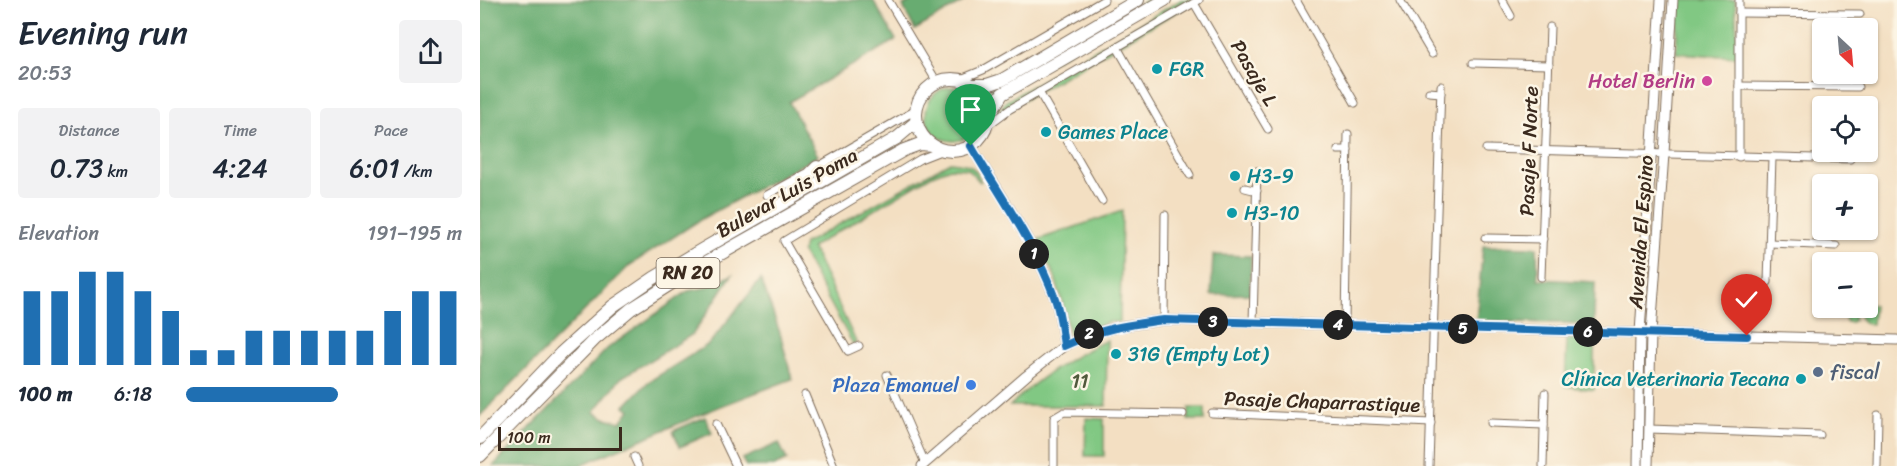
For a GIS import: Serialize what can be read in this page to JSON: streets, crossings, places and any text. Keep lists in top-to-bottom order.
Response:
{
  "streets": {
    "highway": ["Bulevar Luis Poma", "RN 20"],
    "main road": ["Avenida El Espino"],
    "street": ["Pasaje L", "Pasaje F Norte", "Pasaje Chaparrastique"]
  },
  "crossings": [
    ["Bulevar Luis Poma", "RN 20"]
  ],
  "parks": ["11"],
  "places": [
    "FGR",
    "Hotel Berlin",
    "Games Place",
    "H3-9",
    "H3-10",
    "31G (Empty Lot)",
    "fiscal",
    "Clínica Veterinaria Tecana",
    "Plaza Emanuel"
  ],
  "scale_bar": "100 m",
  "north": "bottom right",
  "page": {
    "heading": ["Evening run", "20:53"],
    "map_buttons": ["+", "−"],
    "stats": [
      ["Distance", "0.73 km"],
      ["Time", "4:24"],
      ["Pace", "6:01 /km"]
    ],
    "chart": ["Elevation", "191–195 m"],
    "pins": [
      "1",
      "3",
      "4",
      "5",
      "6",
      "2"
    ],
    "list": [
      {
        "name": "100 m",
        "note": "6:18"
      }
    ],
    "scale": "100 m"
  }
}
